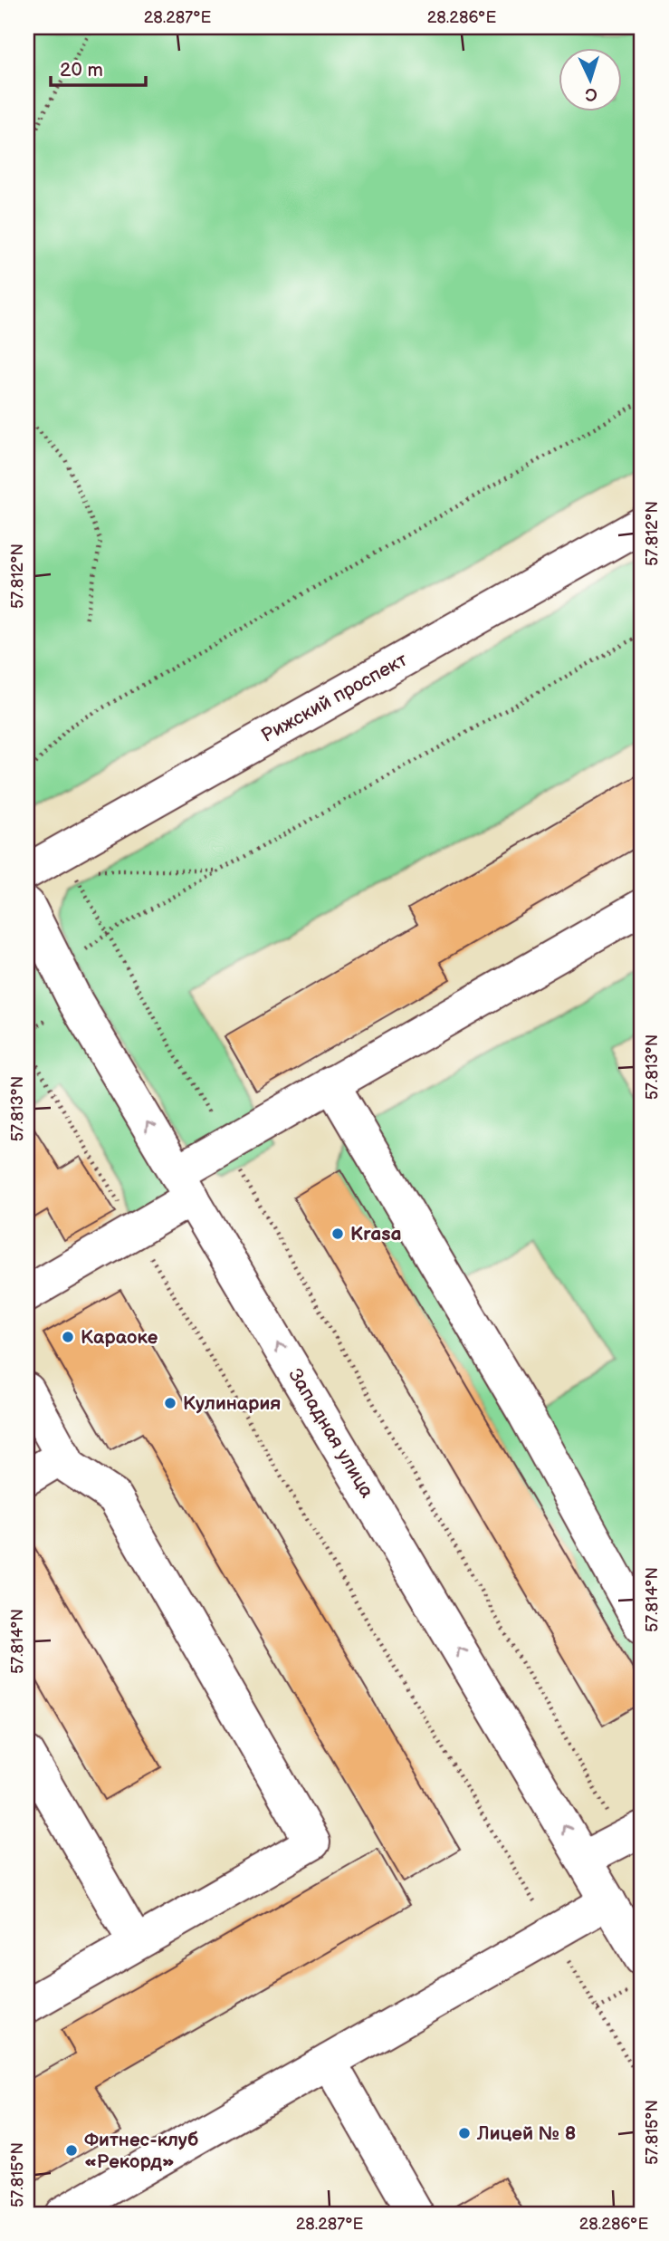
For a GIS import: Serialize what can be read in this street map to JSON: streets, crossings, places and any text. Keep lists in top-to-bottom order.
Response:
{
  "streets": {
    "main road": ["Рижский проспект", "Западная улица"]
  },
  "places": [
    "Krasa",
    "Караоке",
    "Кулинария",
    "Лицей № 8",
    "Фитнес-клуб «Рекорд»"
  ],
  "scale_bar": "20 m",
  "north": "bottom",
  "coordinates": [
    "28.287°E",
    "28.286°E",
    "57.812°N",
    "57.813°N",
    "57.814°N",
    "57.815°N"
  ]
}
